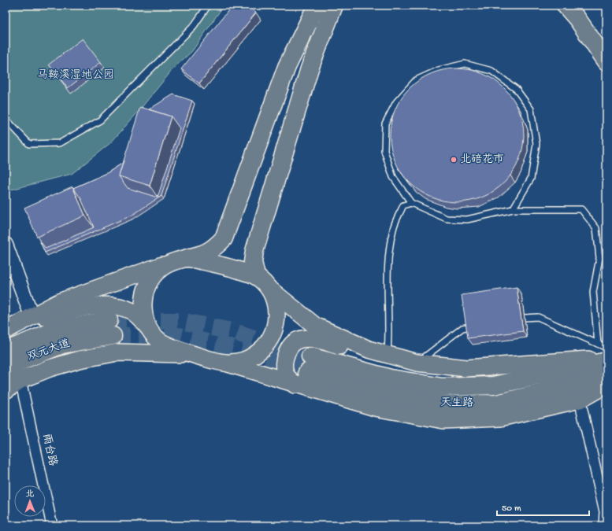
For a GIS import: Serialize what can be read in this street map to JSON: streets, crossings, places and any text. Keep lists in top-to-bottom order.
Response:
{
  "streets": {
    "highway": ["双元大道", "天生路"],
    "street": ["雨台路"]
  },
  "parks": ["马鞍溪湿地公园"],
  "places": ["北碚花市"],
  "scale_bar": "50 m",
  "north": "top"
}
